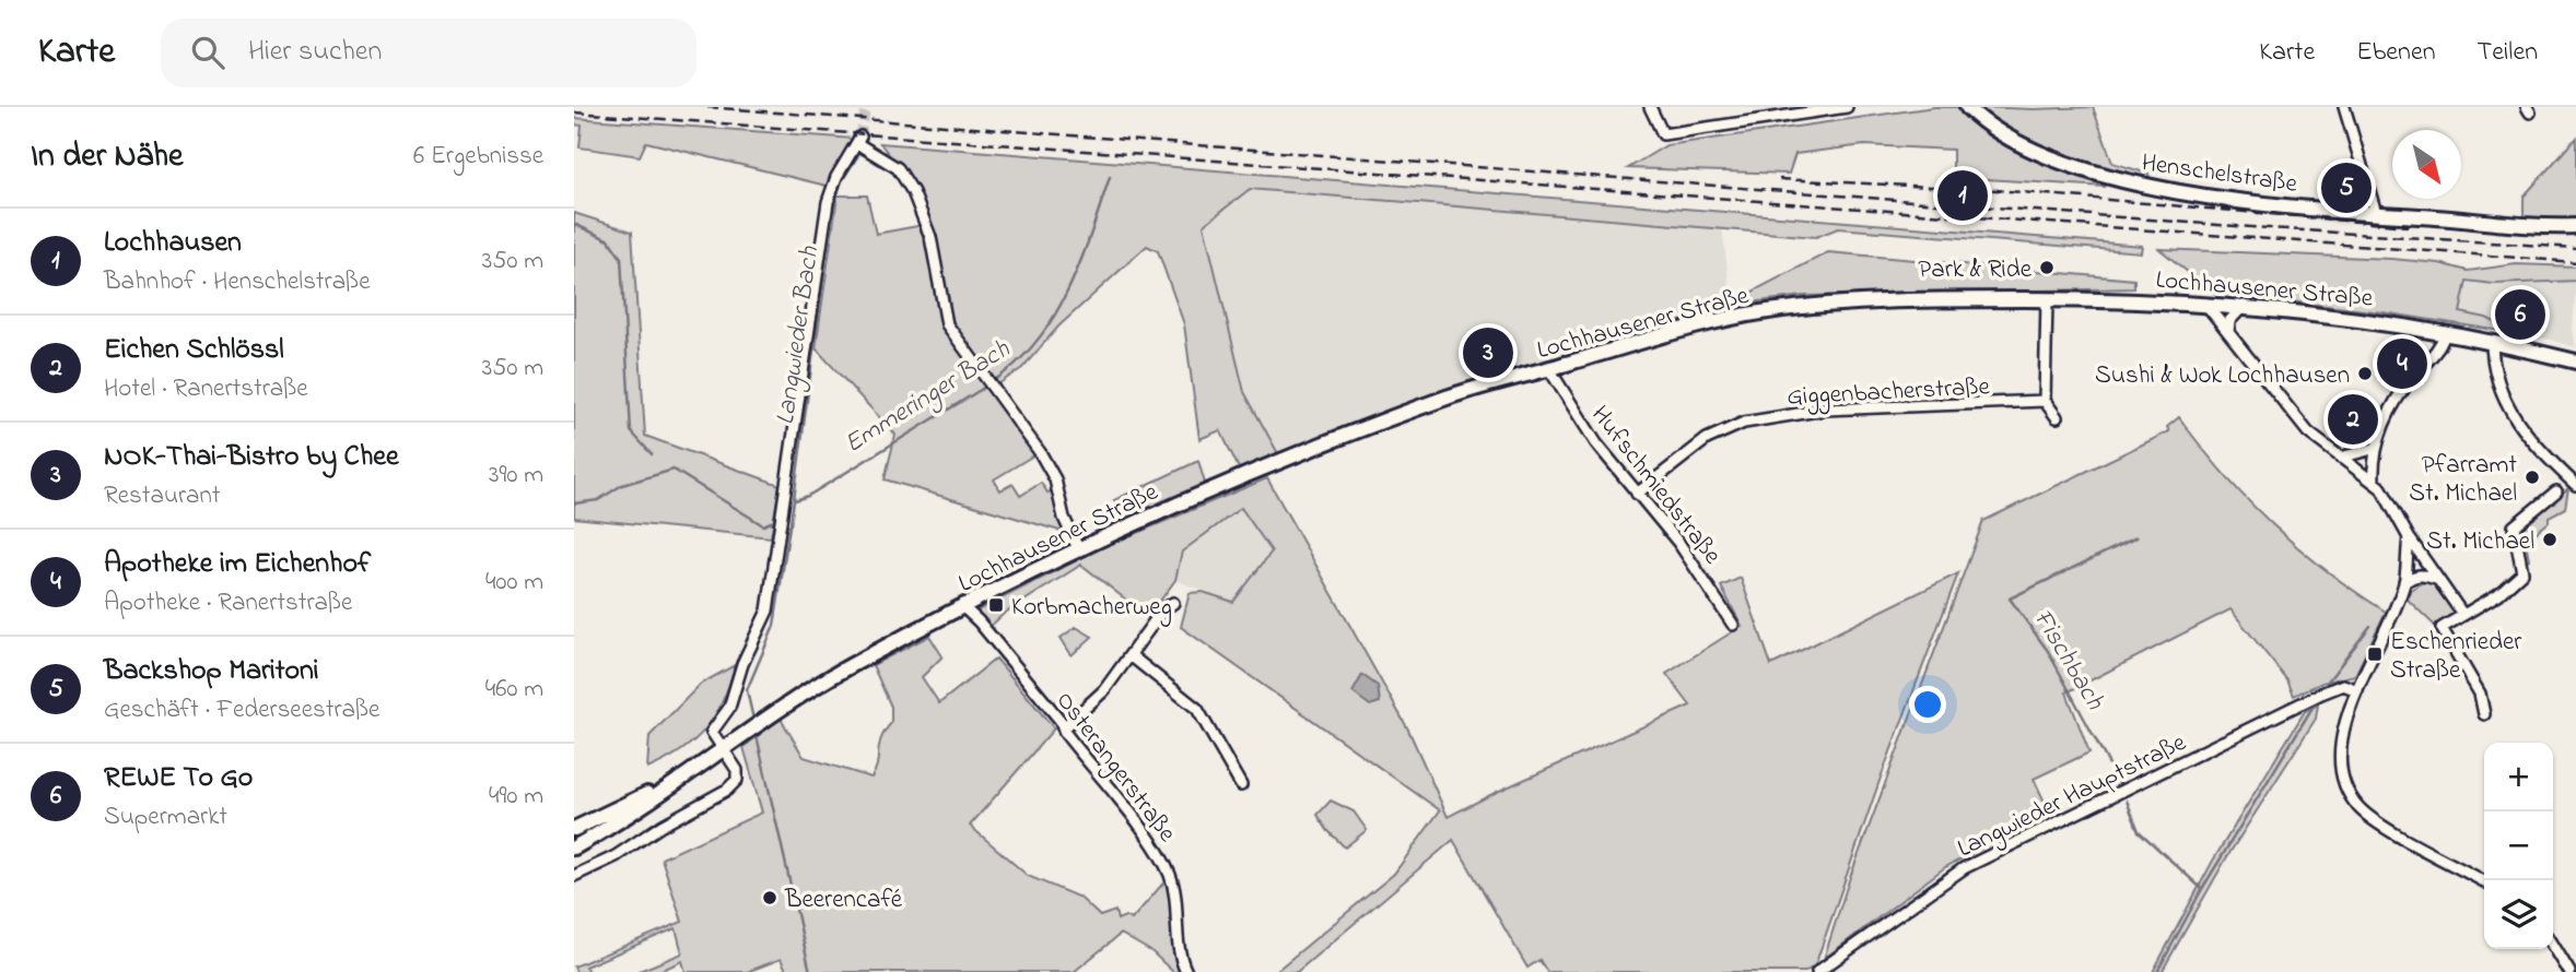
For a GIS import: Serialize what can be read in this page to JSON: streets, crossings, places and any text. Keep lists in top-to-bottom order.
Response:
{
  "streets": {
    "main road": ["Henschelstraße", "Lochhausener Straße"],
    "street": [
      "Giggenbacherstraße",
      "Hufschmiedstraße",
      "Osterangerstraße",
      "Langwieder Hauptstraße"
    ]
  },
  "crossings": [
    ["Lochhausener Straße", "Hufschmiedstraße"],
    ["Lochhausener Straße", "Osterangerstraße"],
    ["Giggenbacherstraße", "Hufschmiedstraße"]
  ],
  "water": ["Langwieder Bach", "Emmeringer Bach", "Fischbach"],
  "places": {
    "other": [
      "Park & Ride",
      "Sushi & Wok Lochhausen",
      "Pfarramt St. Michael",
      "St. Michael",
      "Beerencafé"
    ],
    "transit": ["Korbmacherweg", "Eschenrieder Straße"]
  },
  "north": "bottom right",
  "page": {
    "header": "Karte",
    "search": "Hier suchen",
    "nav": ["Karte", "Ebenen", "Teilen"],
    "heading": ["In der Nähe", "6 Ergebnisse"],
    "pins": [
      "5",
      "1",
      "6",
      "3",
      "4",
      "2"
    ],
    "list": [
      {
        "mark": "1",
        "name": "Lochhausen",
        "note": "Bahnhof · Henschelstraße",
        "value": "350 m"
      },
      {
        "mark": "2",
        "name": "Eichen Schlössl",
        "note": "Hotel · Ranertstraße",
        "value": "350 m"
      },
      {
        "mark": "3",
        "name": "NOK-Thai-Bistro by Chee",
        "note": "Restaurant",
        "value": "390 m"
      },
      {
        "mark": "4",
        "name": "Apotheke im Eichenhof",
        "note": "Apotheke · Ranertstraße",
        "value": "400 m"
      },
      {
        "mark": "5",
        "name": "Backshop Maritoni",
        "note": "Geschäft · Federseestraße",
        "value": "460 m"
      },
      {
        "mark": "6",
        "name": "REWE To Go",
        "note": "Supermarkt",
        "value": "490 m"
      }
    ],
    "map_buttons": ["+", "−"]
  }
}
